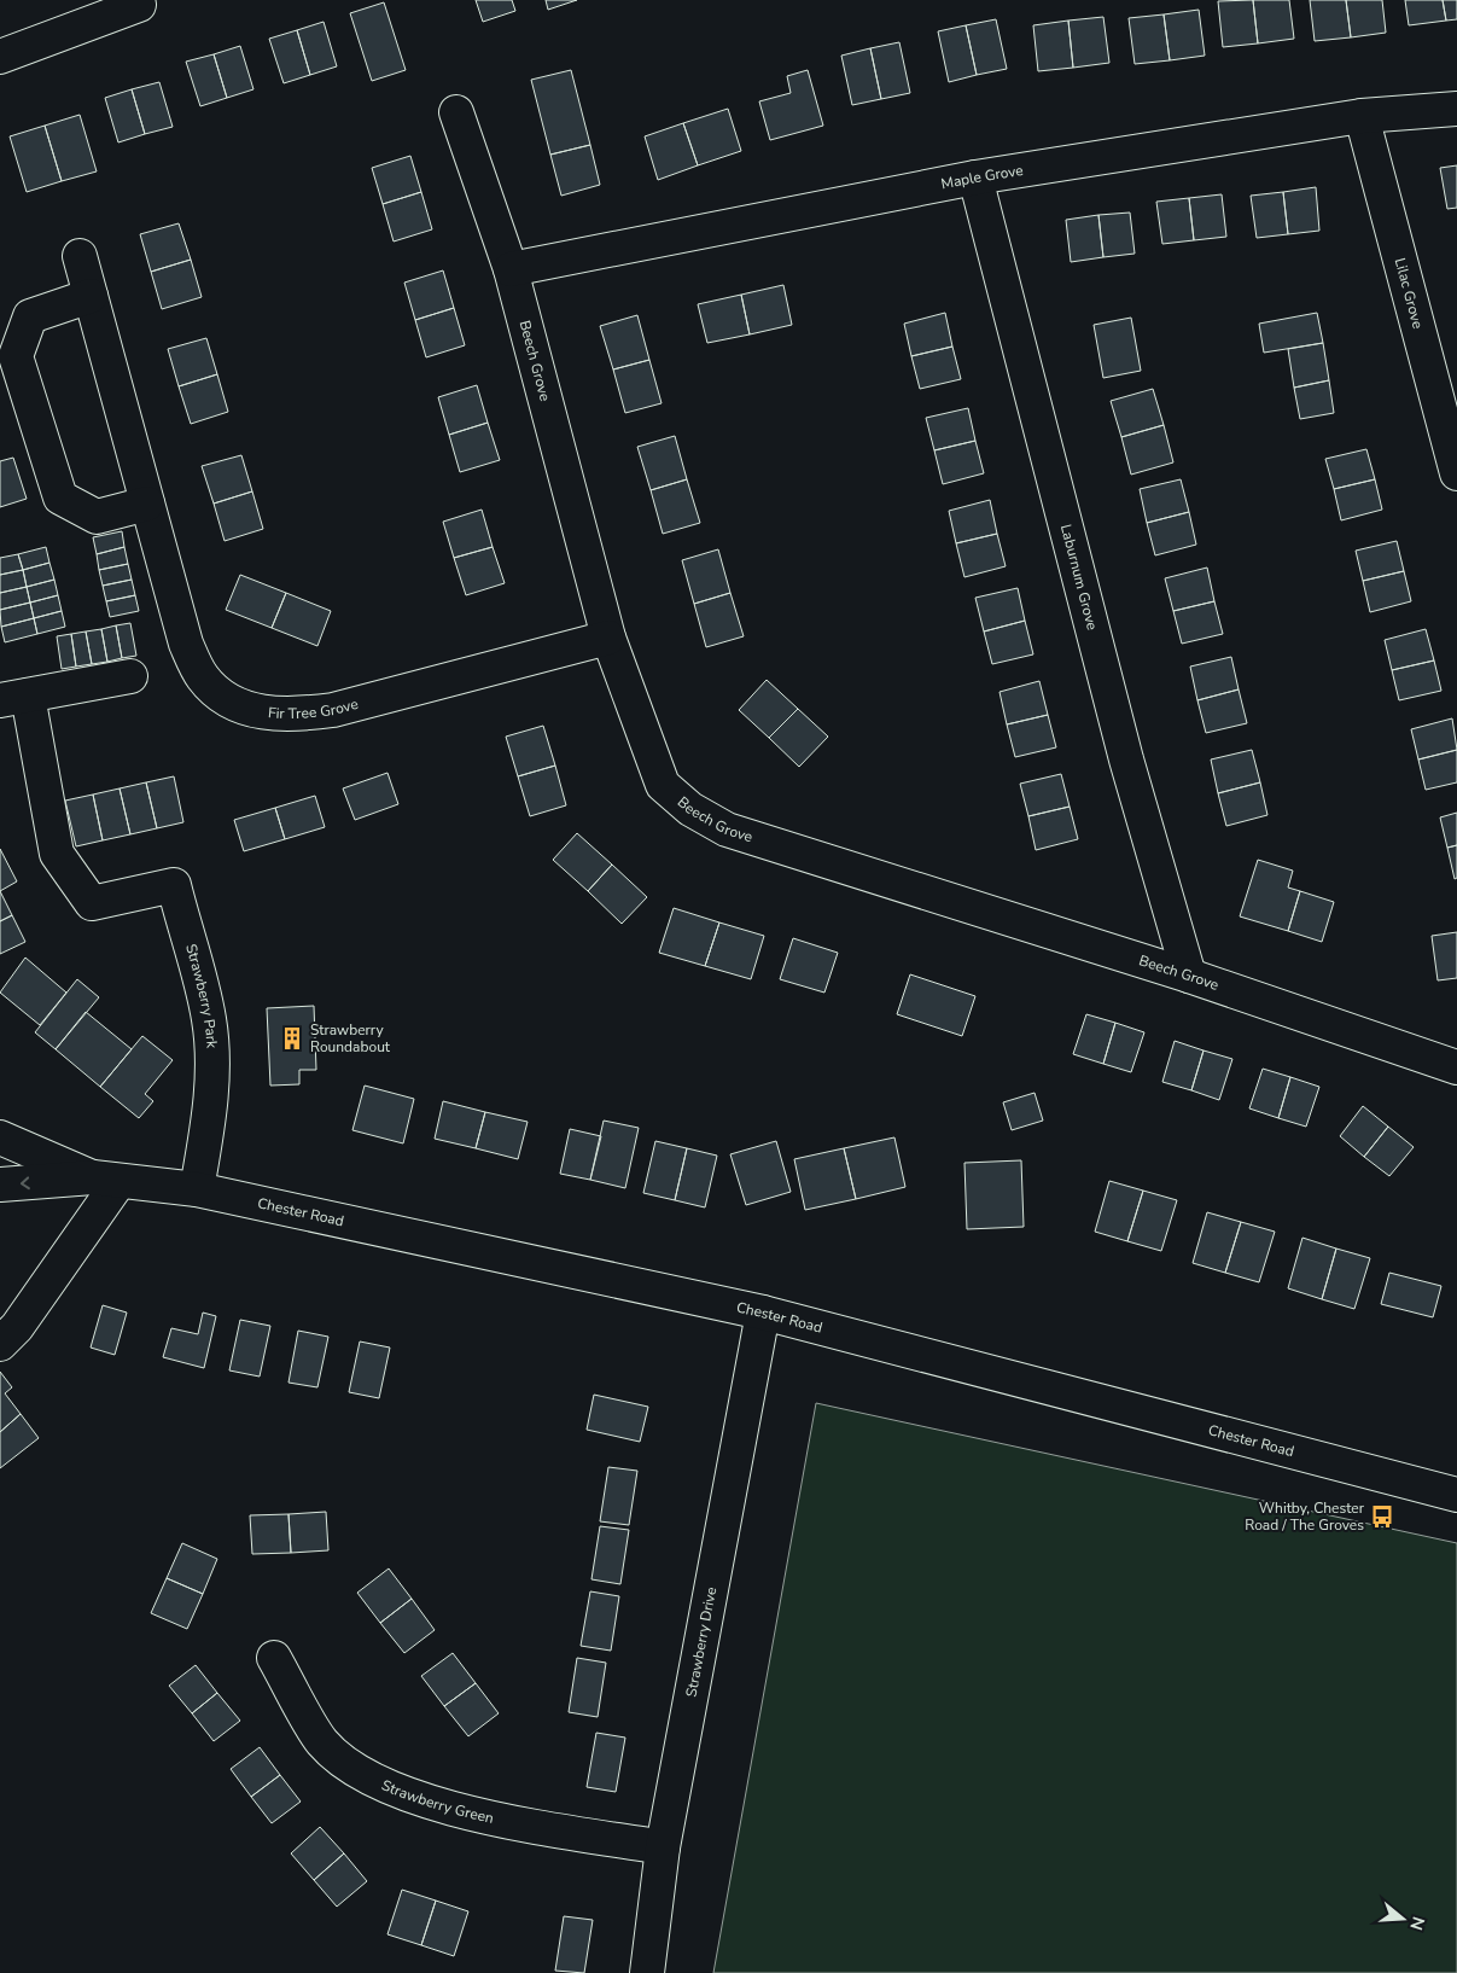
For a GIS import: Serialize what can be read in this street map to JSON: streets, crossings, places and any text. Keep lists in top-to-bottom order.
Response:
{
  "streets": {
    "street": [
      "Maple Grove",
      "Lilac Grove",
      "Beech Grove",
      "Laburnum Grove",
      "Fir Tree Grove",
      "Strawberry Park",
      "Chester Road",
      "Strawberry Drive",
      "Strawberry Green"
    ]
  },
  "crossings": [
    ["Maple Grove", "Lilac Grove"],
    ["Maple Grove", "Beech Grove"],
    ["Maple Grove", "Laburnum Grove"],
    ["Beech Grove", "Laburnum Grove"],
    ["Beech Grove", "Fir Tree Grove"],
    ["Strawberry Park", "Chester Road"],
    ["Chester Road", "Strawberry Drive"],
    ["Strawberry Drive", "Strawberry Green"]
  ],
  "places": {
    "building": ["Strawberry Roundabout"],
    "bus stop": ["Whitby, Chester Road / The Groves"]
  },
  "north": "right"
}
